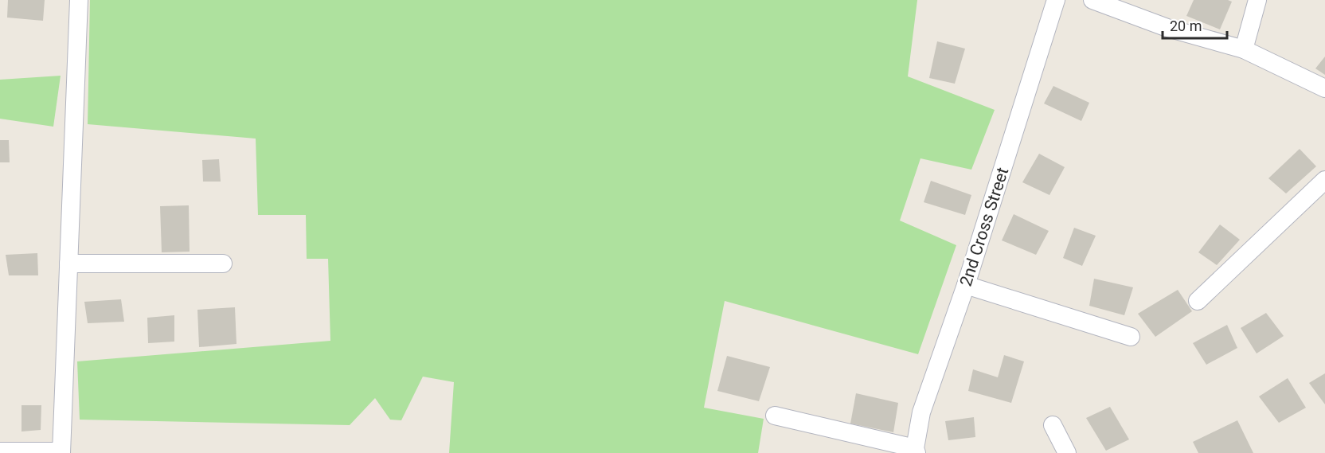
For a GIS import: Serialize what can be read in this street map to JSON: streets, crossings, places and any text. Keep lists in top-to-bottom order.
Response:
{
  "streets": {
    "street": ["2nd Cross Street"]
  },
  "scale_bar": "20 m"
}
